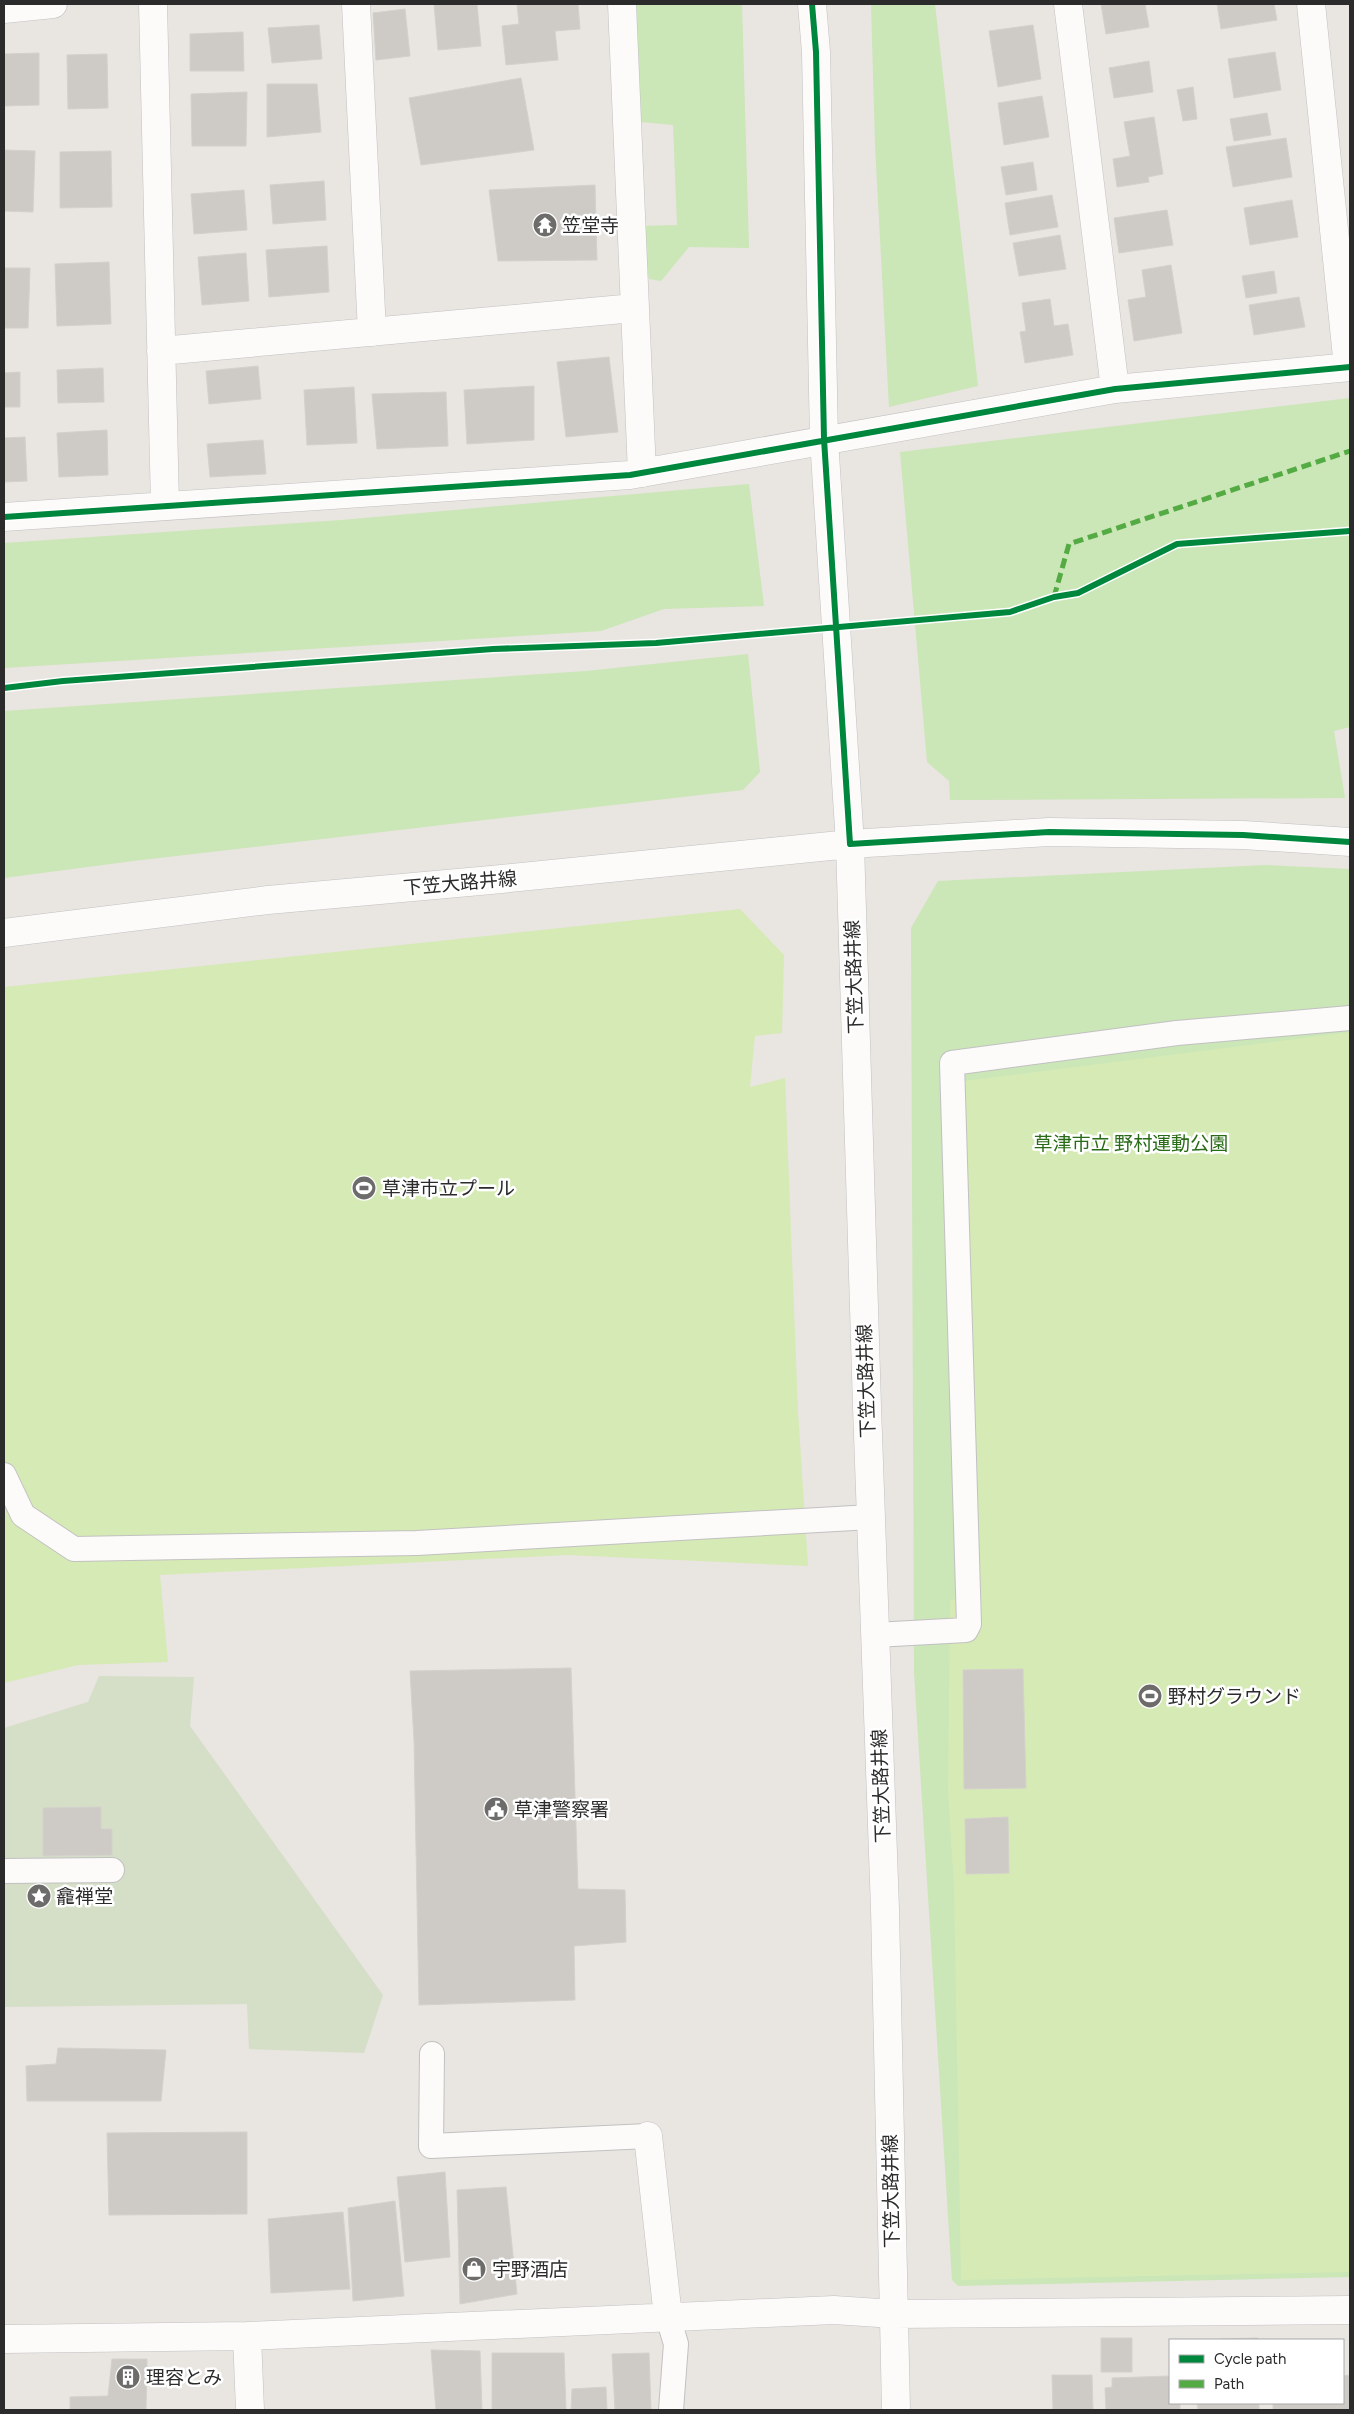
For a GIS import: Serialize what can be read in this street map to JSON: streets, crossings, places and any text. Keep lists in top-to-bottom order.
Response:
{
  "streets": {
    "street": ["下笠大路井線"]
  },
  "parks": ["草津市立 野村運動公園"],
  "places": {
    "temple": ["笠堂寺"],
    "sports": ["草津市立プール", "野村グラウンド"],
    "public building": ["草津警察署"],
    "place": ["龕禅堂"],
    "shop": ["宇野酒店"],
    "building": ["理容とみ"]
  },
  "legend": ["Cycle path", "Path"]
}
